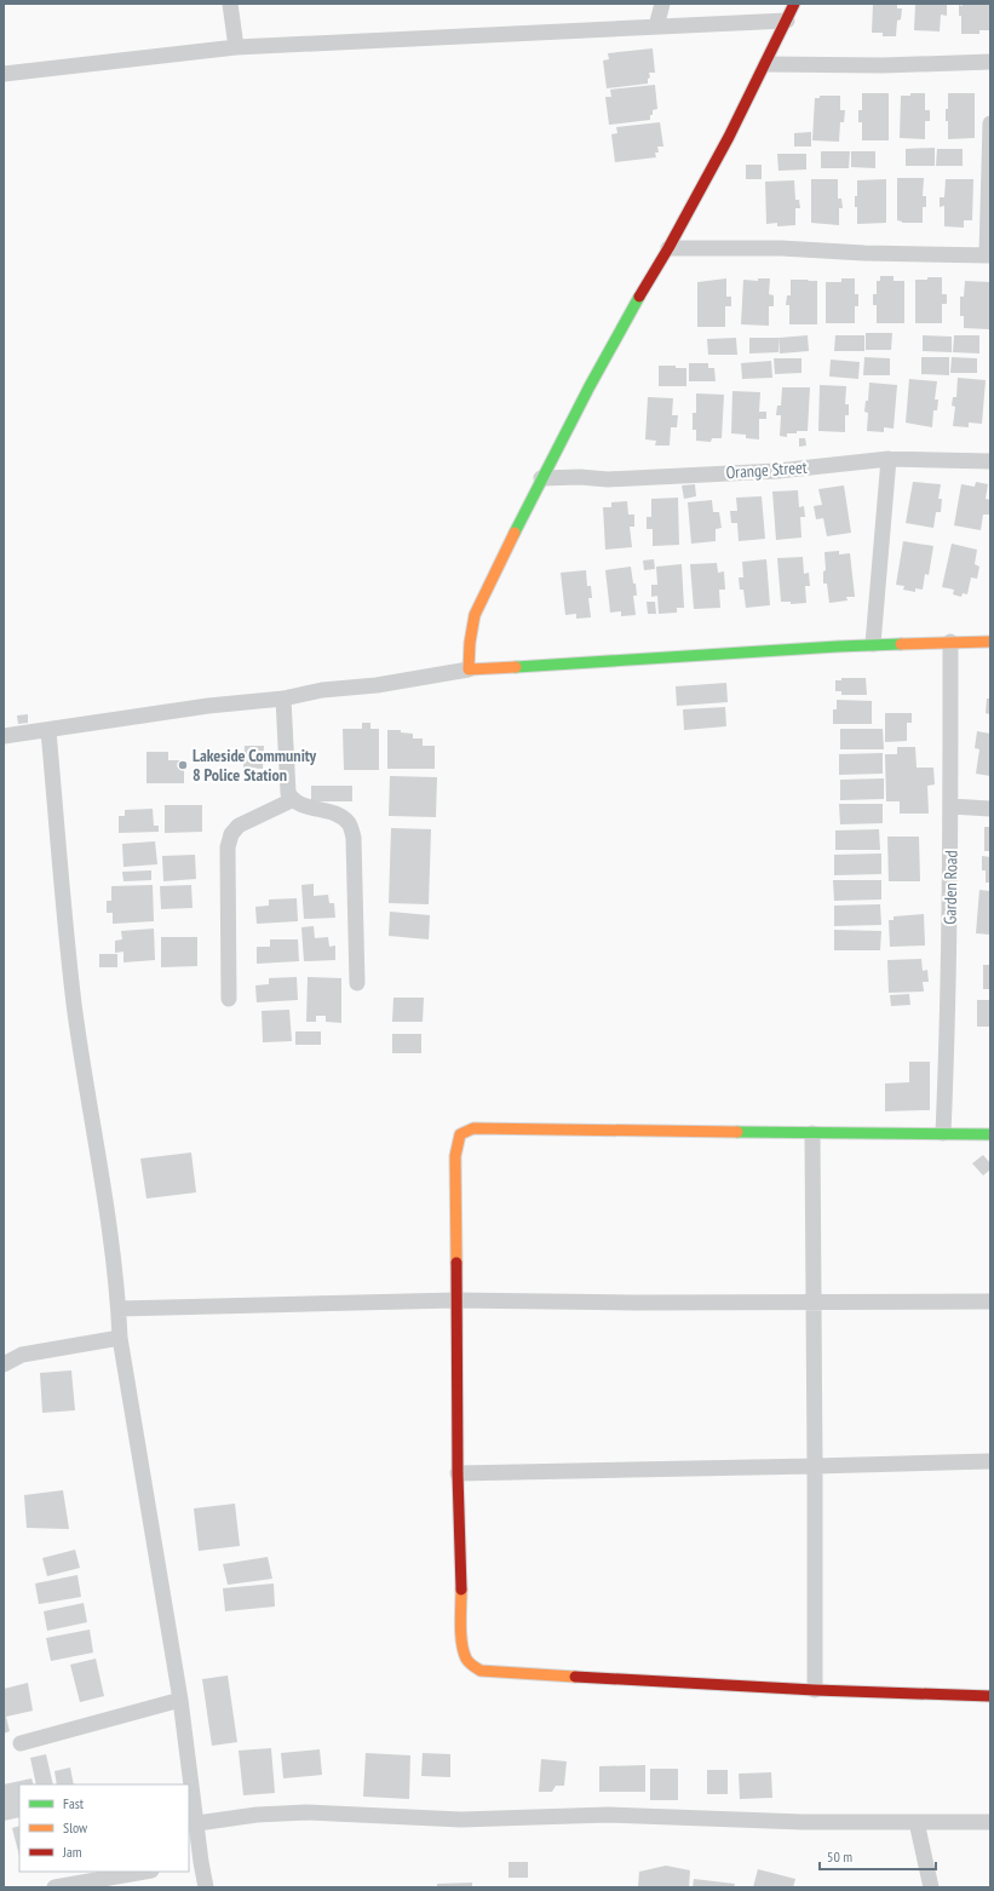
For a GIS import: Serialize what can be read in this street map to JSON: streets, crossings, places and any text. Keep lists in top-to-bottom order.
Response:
{
  "streets": {
    "street": ["Orange Street", "Garden Road"]
  },
  "places": ["Lakeside Community 8 Police Station"],
  "legend": ["Fast", "Slow", "Jam"],
  "scale_bar": "50 m"
}
